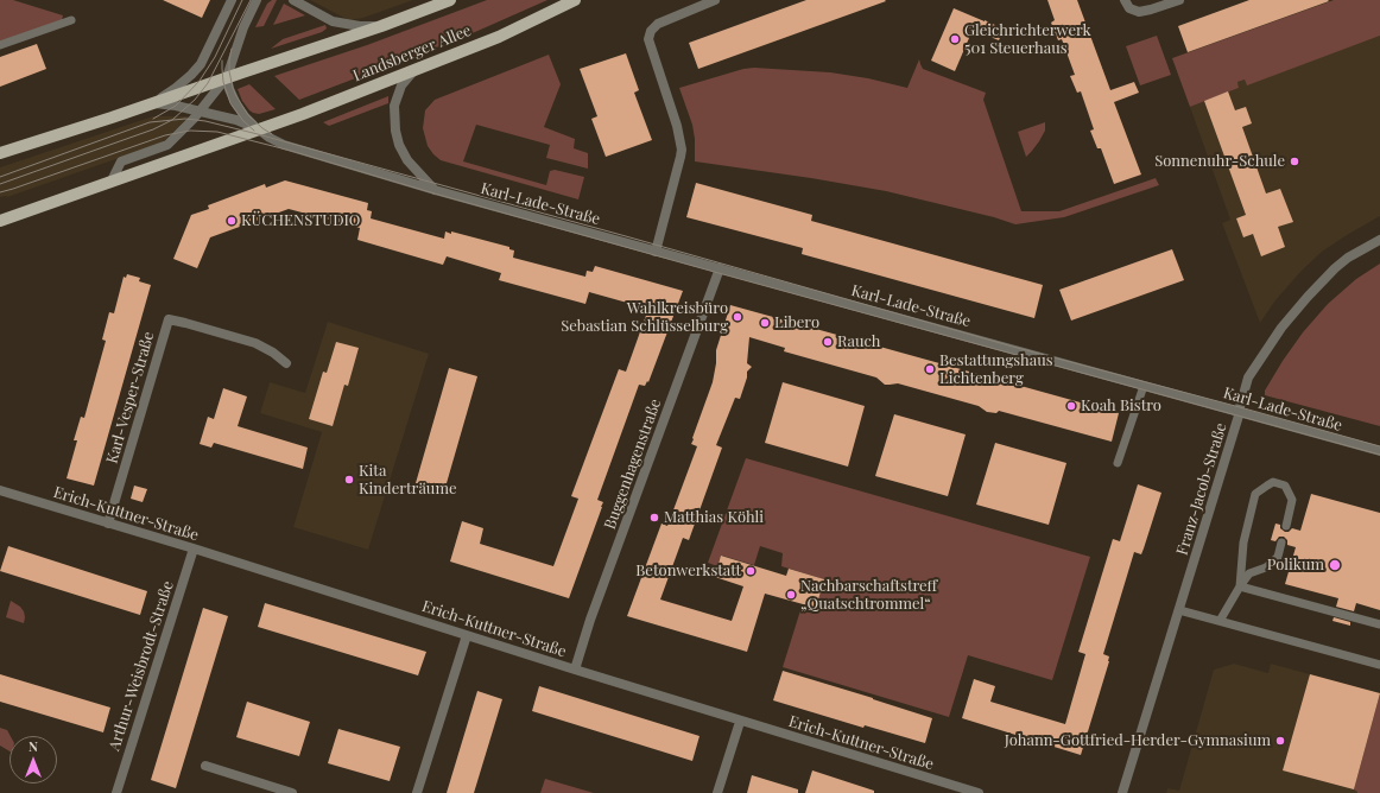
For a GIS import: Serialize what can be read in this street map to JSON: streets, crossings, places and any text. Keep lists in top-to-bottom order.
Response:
{
  "streets": {
    "main road": ["Landsberger Allee"],
    "street": [
      "Karl-Lade-Straße",
      "Karl-Vesper-Straße",
      "Buggenhagenstraße",
      "Franz-Jacob-Straße",
      "Erich-Kuttner-Straße",
      "Arthur-Weisbrodt-Straße"
    ]
  },
  "crossings": [
    ["Landsberger Allee", "Karl-Lade-Straße"],
    ["Karl-Lade-Straße", "Buggenhagenstraße"],
    ["Karl-Lade-Straße", "Franz-Jacob-Straße"],
    ["Karl-Vesper-Straße", "Erich-Kuttner-Straße"],
    ["Buggenhagenstraße", "Erich-Kuttner-Straße"],
    ["Erich-Kuttner-Straße", "Arthur-Weisbrodt-Straße"]
  ],
  "places": [
    "Gleichrichterwerk 501 Steuerhaus",
    "Sonnenuhr-Schule",
    "KÜCHENSTUDIO",
    "Wahlkreisbüro Sebastian Schlüsselburg",
    "Libero",
    "Rauch",
    "Bestattungshaus Lichtenberg",
    "Koah Bistro",
    "Kita Kinderträume",
    "Matthias Köhli",
    "Polikum",
    "Betonwerkstatt",
    "Nachbarschaftstreff „Quatschtrommel“",
    "Johann-Gottfried-Herder-Gymnasium"
  ],
  "north": "top"
}
